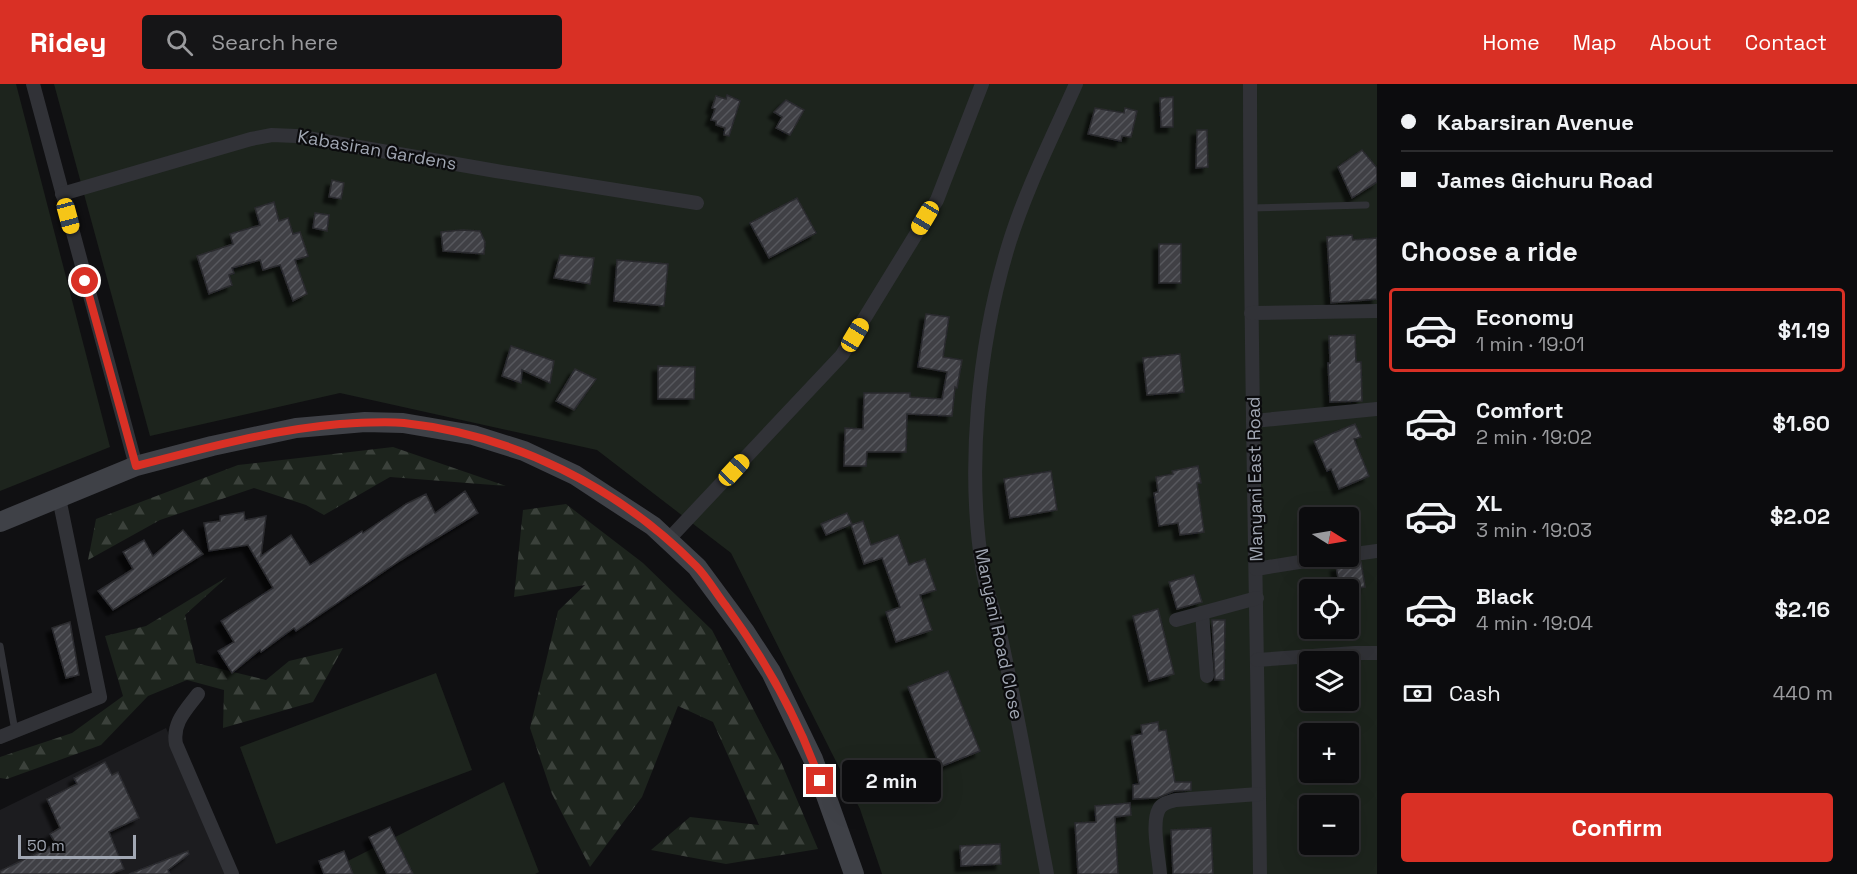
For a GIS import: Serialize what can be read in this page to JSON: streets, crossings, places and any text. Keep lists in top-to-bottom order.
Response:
{
  "streets": {
    "street": ["Kabasiran Gardens", "Manyani East Road", "Manyani Road Close"]
  },
  "scale_bar": "50 m",
  "north": "right",
  "page": {
    "header": "Ridey",
    "search": "Search here",
    "nav": [
      "Home",
      "Map",
      "About",
      "Contact"
    ],
    "banner": ["Kabarsiran Avenue", "James Gichuru Road"],
    "heading": "Choose a ride",
    "list": [
      {
        "name": "Economy",
        "note": "1 min · 19:01",
        "value": "$1.19"
      },
      {
        "name": "Comfort",
        "note": "2 min · 19:02",
        "value": "$1.60"
      },
      {
        "name": "XL",
        "note": "3 min · 19:03",
        "value": "$2.02"
      },
      {
        "name": "Black",
        "note": "4 min · 19:04",
        "value": "$2.16"
      }
    ],
    "map_buttons": ["+", "−"],
    "pay": ["Cash", "440 m"],
    "bubble": "2 min",
    "buttons": "Confirm",
    "scale": "50 m"
  }
}
